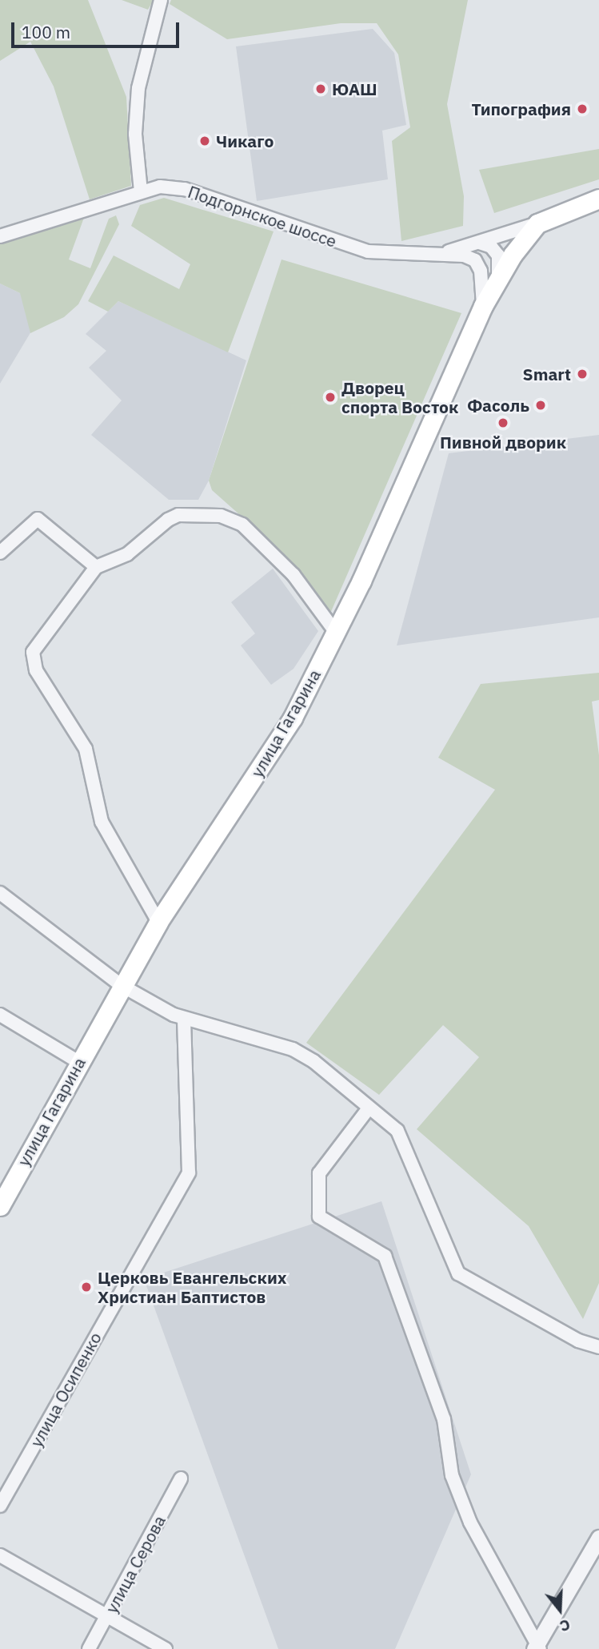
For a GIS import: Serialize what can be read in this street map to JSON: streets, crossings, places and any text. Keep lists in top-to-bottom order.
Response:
{
  "streets": {
    "main road": ["улица Гагарина"],
    "street": ["Подгорнское шоссе", "улица Осипенко", "улица Серова"]
  },
  "places": [
    "ЮАШ",
    "Типография",
    "Чикаго",
    "Smart",
    "Дворец спорта Восток",
    "Фасоль",
    "Пивной дворик",
    "Церковь Евангельских Христиан Баптистов"
  ],
  "scale_bar": "100 m",
  "north": "bottom"
}
